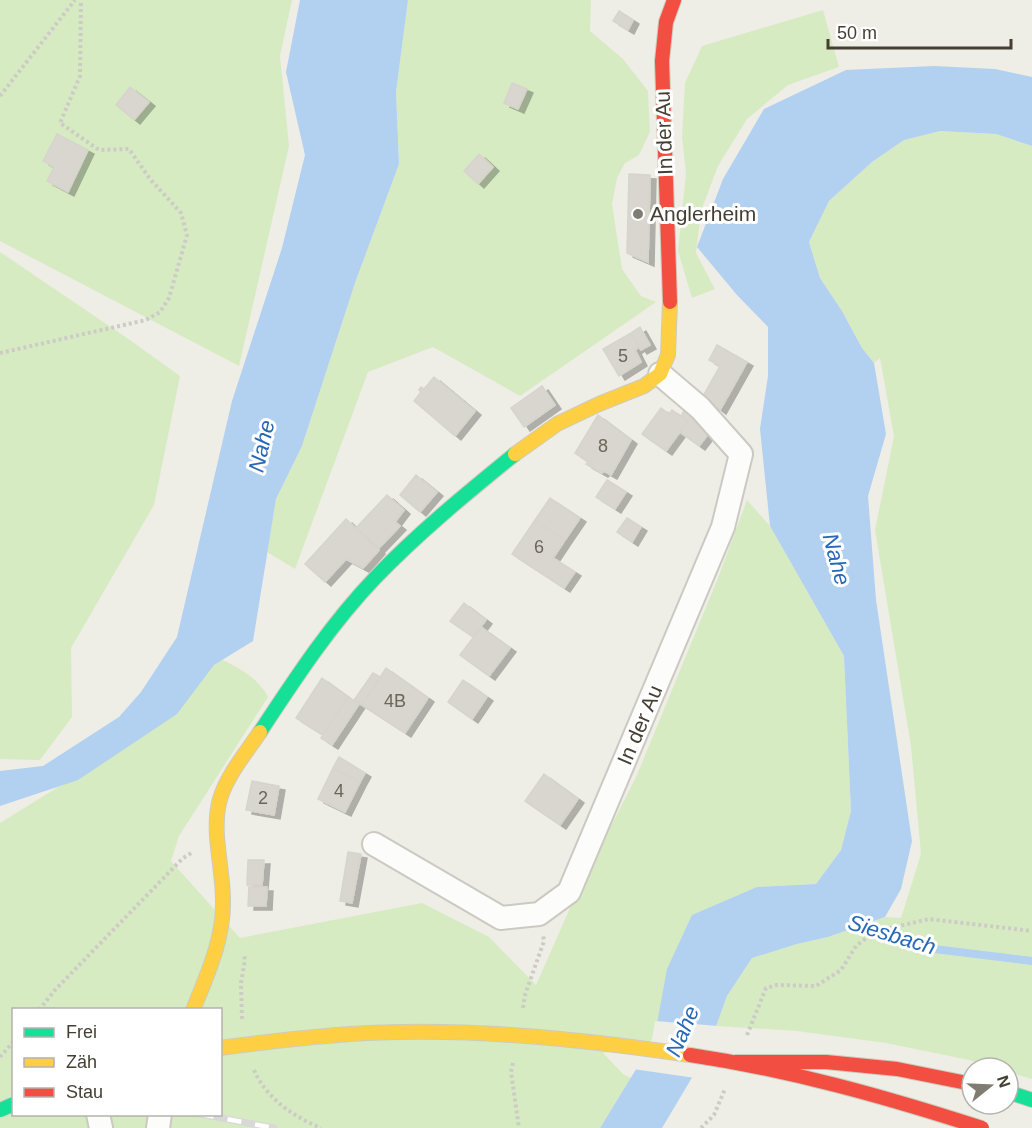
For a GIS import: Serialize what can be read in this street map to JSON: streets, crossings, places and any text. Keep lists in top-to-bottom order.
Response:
{
  "streets": {
    "street": ["In der Au"]
  },
  "water": ["Nahe", "Siesbach"],
  "places": ["Anglerheim"],
  "house_numbers": [
    "5",
    "8",
    "6",
    "4B",
    "4",
    "2"
  ],
  "legend": ["Frei", "Zäh", "Stau"],
  "scale_bar": "50 m",
  "north": "right"
}
